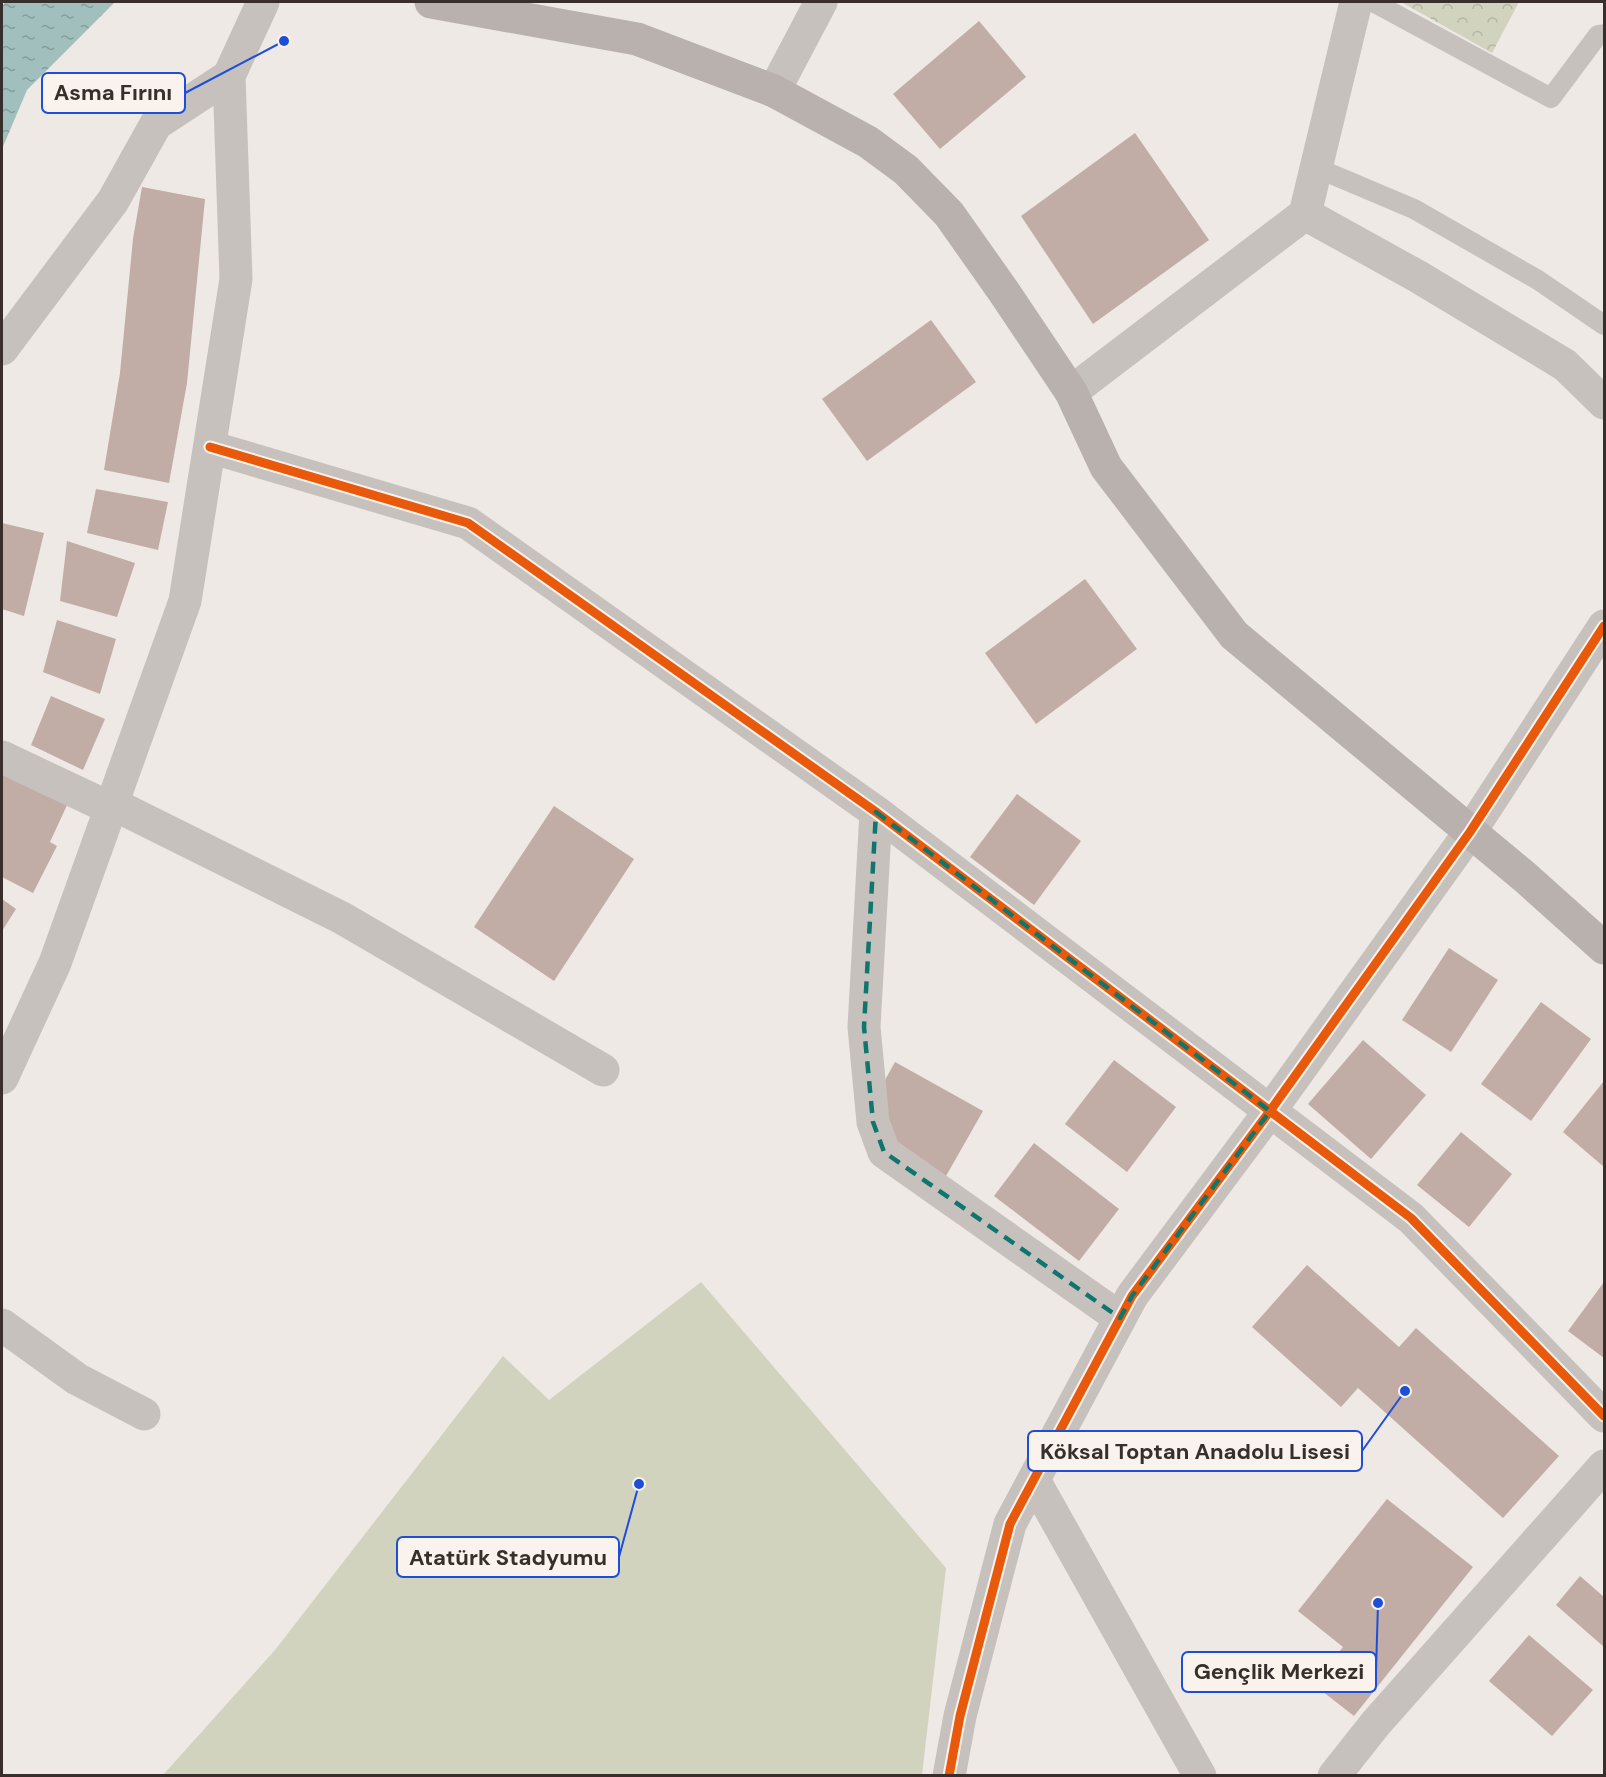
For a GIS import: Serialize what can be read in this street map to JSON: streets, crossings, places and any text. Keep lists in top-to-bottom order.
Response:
{
  "places": [
    "Asma Fırını",
    "Köksal Toptan Anadolu Lisesi",
    "Atatürk Stadyumu",
    "Gençlik Merkezi"
  ]
}
